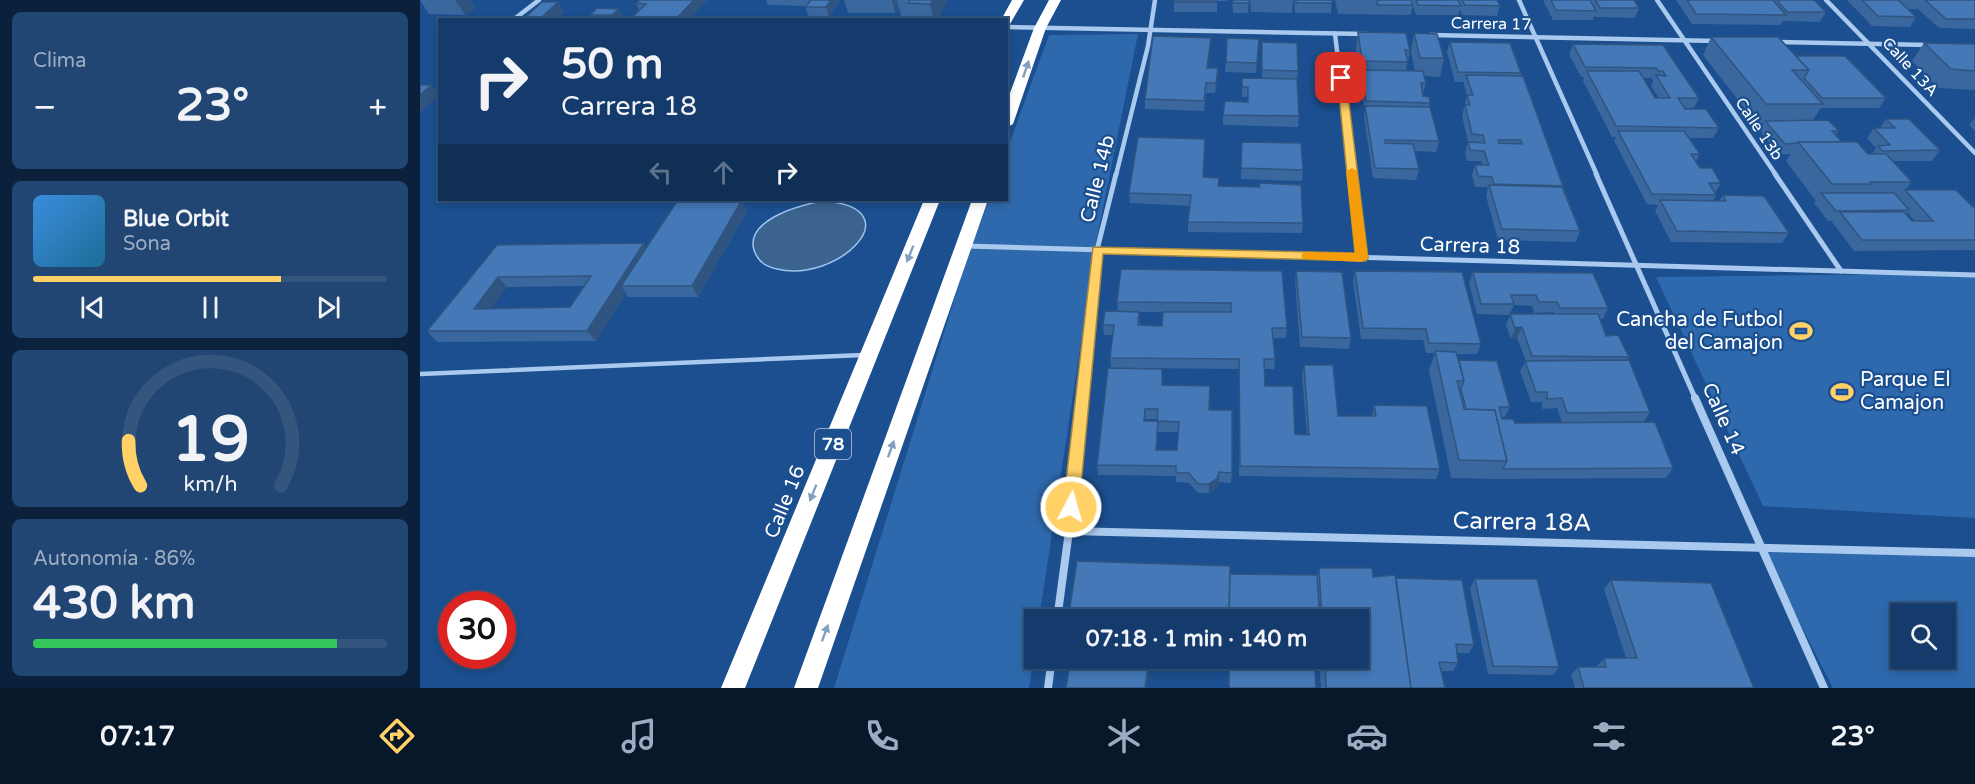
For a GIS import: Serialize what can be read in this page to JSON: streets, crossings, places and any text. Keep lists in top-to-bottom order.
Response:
{
  "streets": {
    "highway": ["78", "Calle 16"],
    "street": [
      "Carrera 17",
      "Calle 13A",
      "Calle 13b",
      "Calle 14b",
      "Carrera 18",
      "Calle 14",
      "Carrera 18A"
    ]
  },
  "crossings": [
    ["Carrera 17", "Calle 13b"],
    ["Carrera 17", "Calle 14"],
    ["Calle 13b", "Carrera 18"],
    ["Calle 14b", "Carrera 18"],
    ["Calle 14b", "Carrera 18A"],
    ["Carrera 18", "Calle 14"],
    ["Calle 14", "Carrera 18A"]
  ],
  "places": {
    "sports": ["Cancha de Futbol del Camajon", "Parque El Camajon"]
  },
  "page": {
    "tile": [
      "Clima",
      ["Autonomía · 86%", "430 km"]
    ],
    "turn": ["50 m", "Carrera 18"],
    "heat": ["−", "23°", "+"],
    "song": ["Blue Orbit", "Sona"],
    "limit": "30",
    "trip": "07:18 · 1 min · 140 m",
    "tabs": ["07:17", "23°"],
    "gauge": ["19", "km/h"]
  }
}
